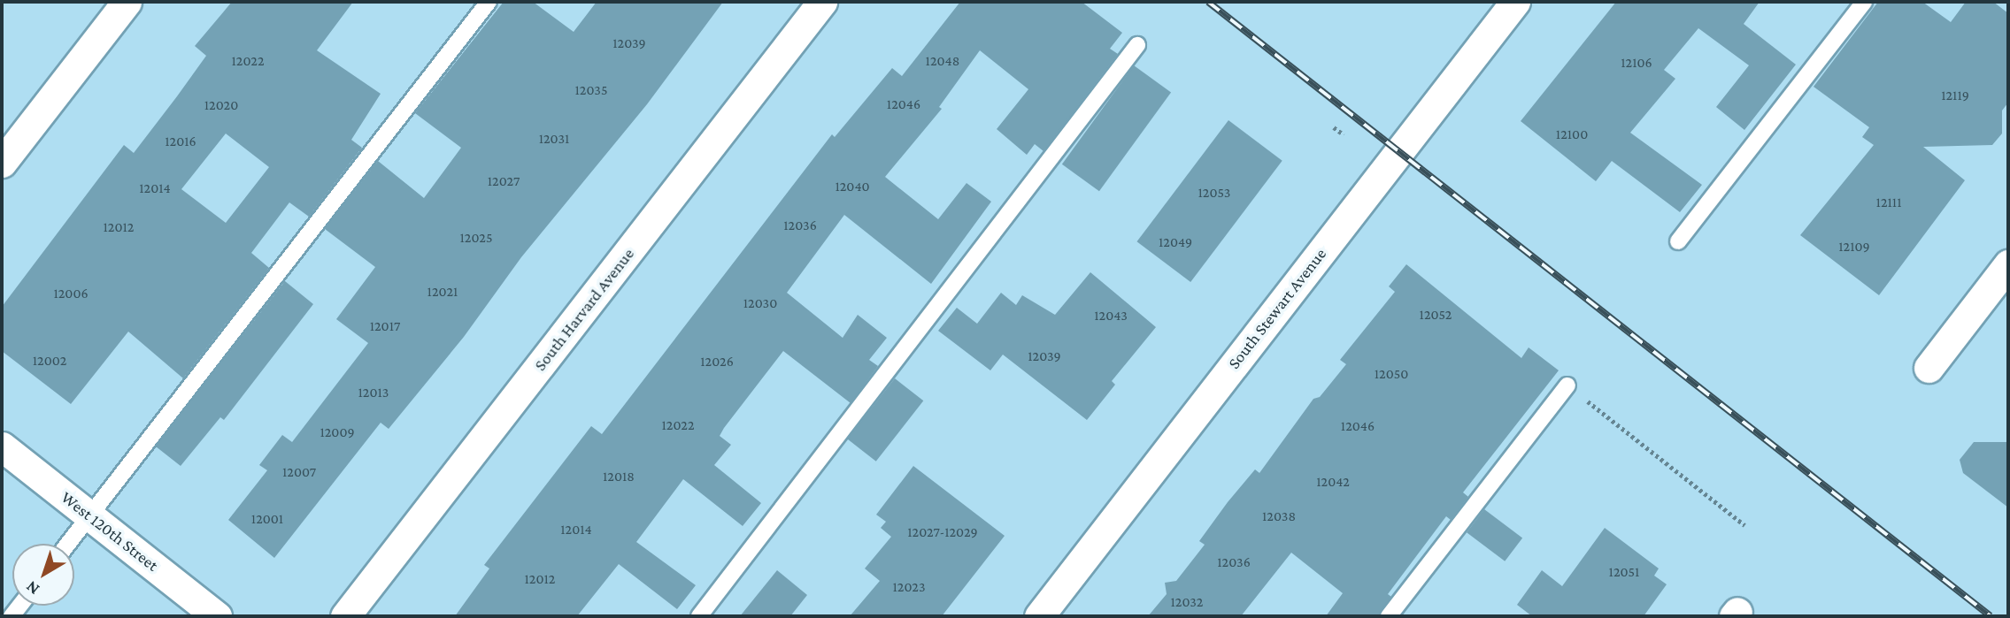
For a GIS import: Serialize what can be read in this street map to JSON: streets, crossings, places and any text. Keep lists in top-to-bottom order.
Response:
{
  "streets": {
    "street": ["South Stewart Avenue", "South Harvard Avenue", "West 120th Street"]
  },
  "house_numbers": [
    "12039",
    "12022",
    "12048",
    "12106",
    "12035",
    "12119",
    "12046",
    "12020",
    "12100",
    "12031",
    "12016",
    "12027",
    "12040",
    "12014",
    "12053",
    "12111",
    "12036",
    "12012",
    "12025",
    "12049",
    "12109",
    "12021",
    "12006",
    "12030",
    "12052",
    "12043",
    "12017",
    "12039",
    "12002",
    "12026",
    "12050",
    "12013",
    "12022",
    "12046",
    "12009",
    "12007",
    "12018",
    "12042",
    "12038",
    "12001",
    "12014",
    "12027-12029",
    "12036",
    "12051",
    "12012",
    "12023",
    "12032"
  ],
  "north": "bottom left"
}
